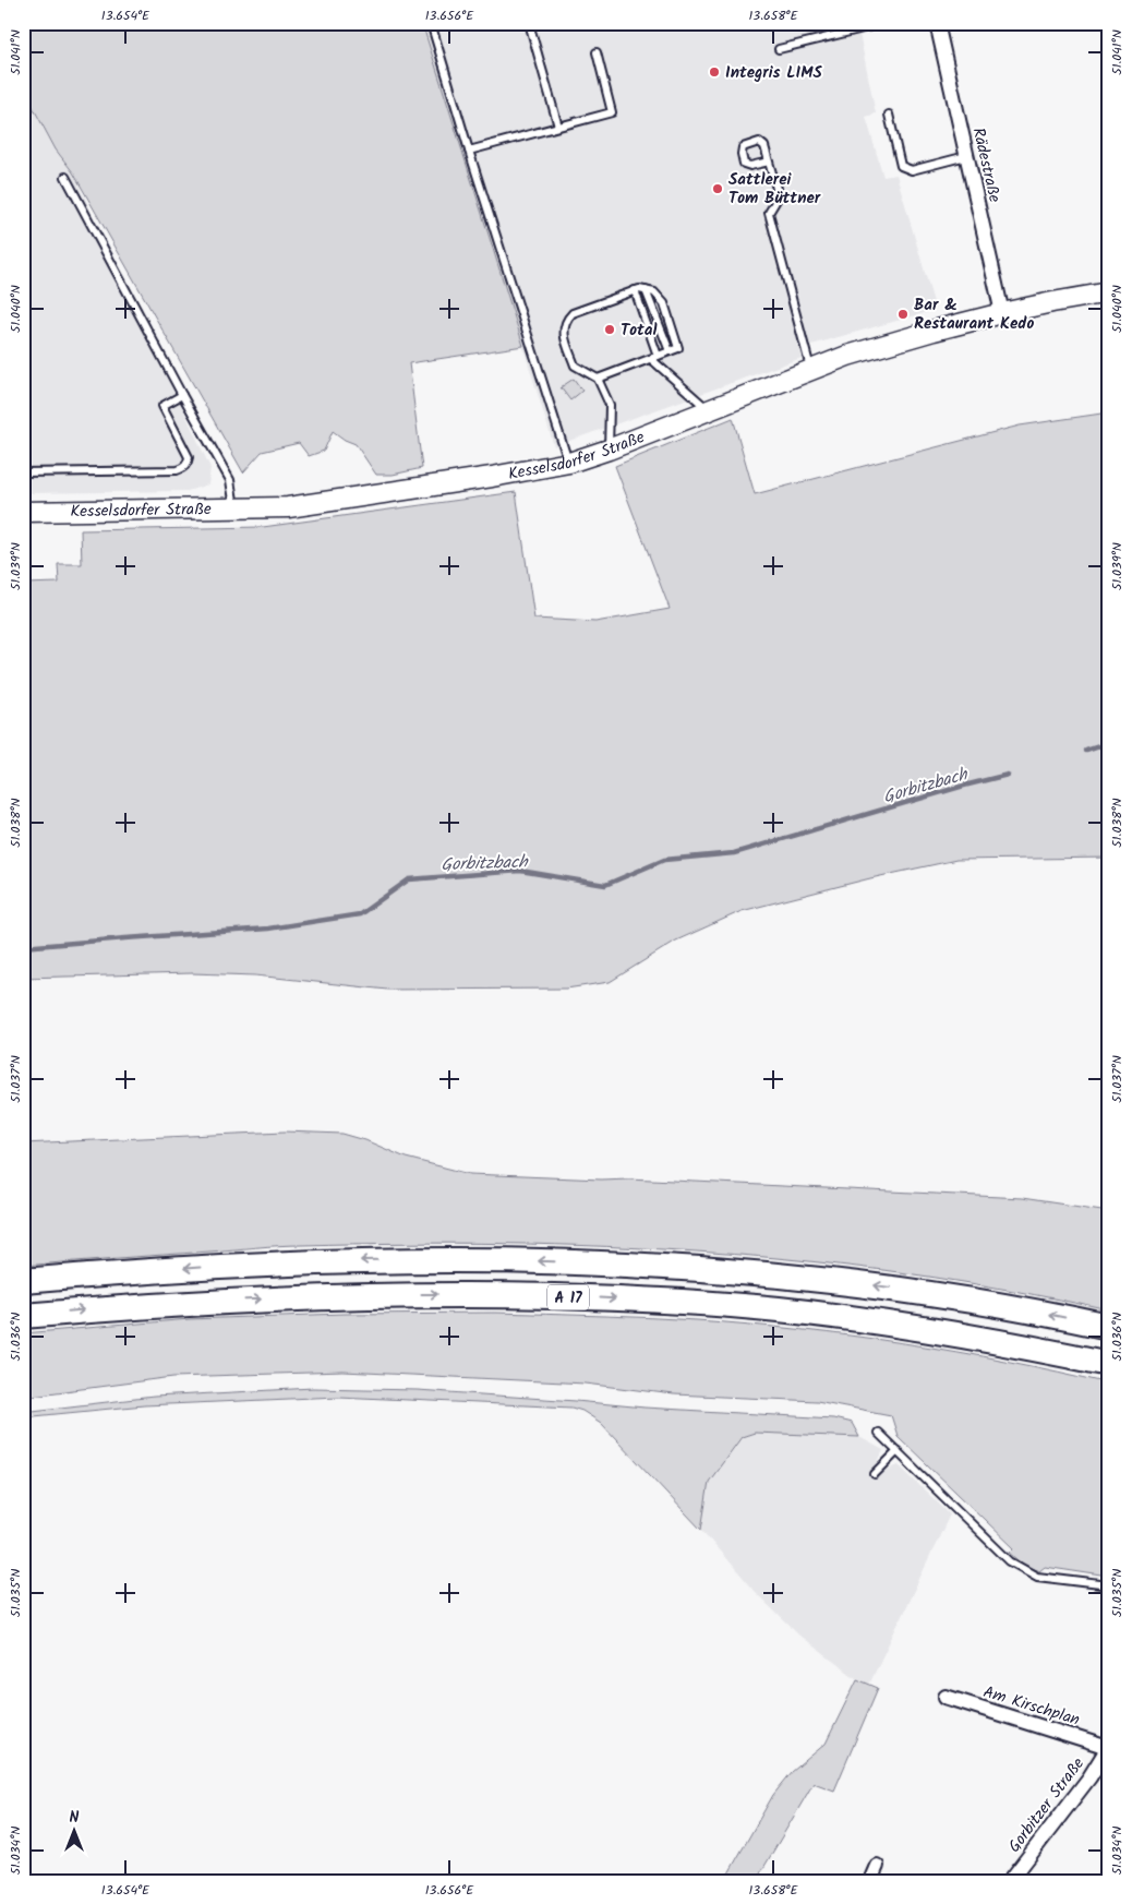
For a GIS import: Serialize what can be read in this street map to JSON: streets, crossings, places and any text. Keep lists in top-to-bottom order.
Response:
{
  "streets": {
    "highway": ["A 17"],
    "main road": ["Kesselsdorfer Straße"],
    "street": ["Rädestraße", "Am Kirschplan", "Gorbitzer Straße"]
  },
  "crossings": [
    ["Rädestraße", "Kesselsdorfer Straße"],
    ["Am Kirschplan", "Gorbitzer Straße"]
  ],
  "water": ["Gorbitzbach"],
  "places": [
    "Integris LIMS",
    "Sattlerei Tom Büttner",
    "Bar & Restaurant Kedo",
    "Total"
  ],
  "north": "top",
  "coordinates": [
    "13.654°E",
    "13.656°E",
    "13.658°E",
    "51.041°N",
    "51.040°N",
    "51.039°N",
    "51.038°N",
    "51.037°N",
    "51.036°N",
    "51.035°N",
    "51.034°N"
  ]
}
